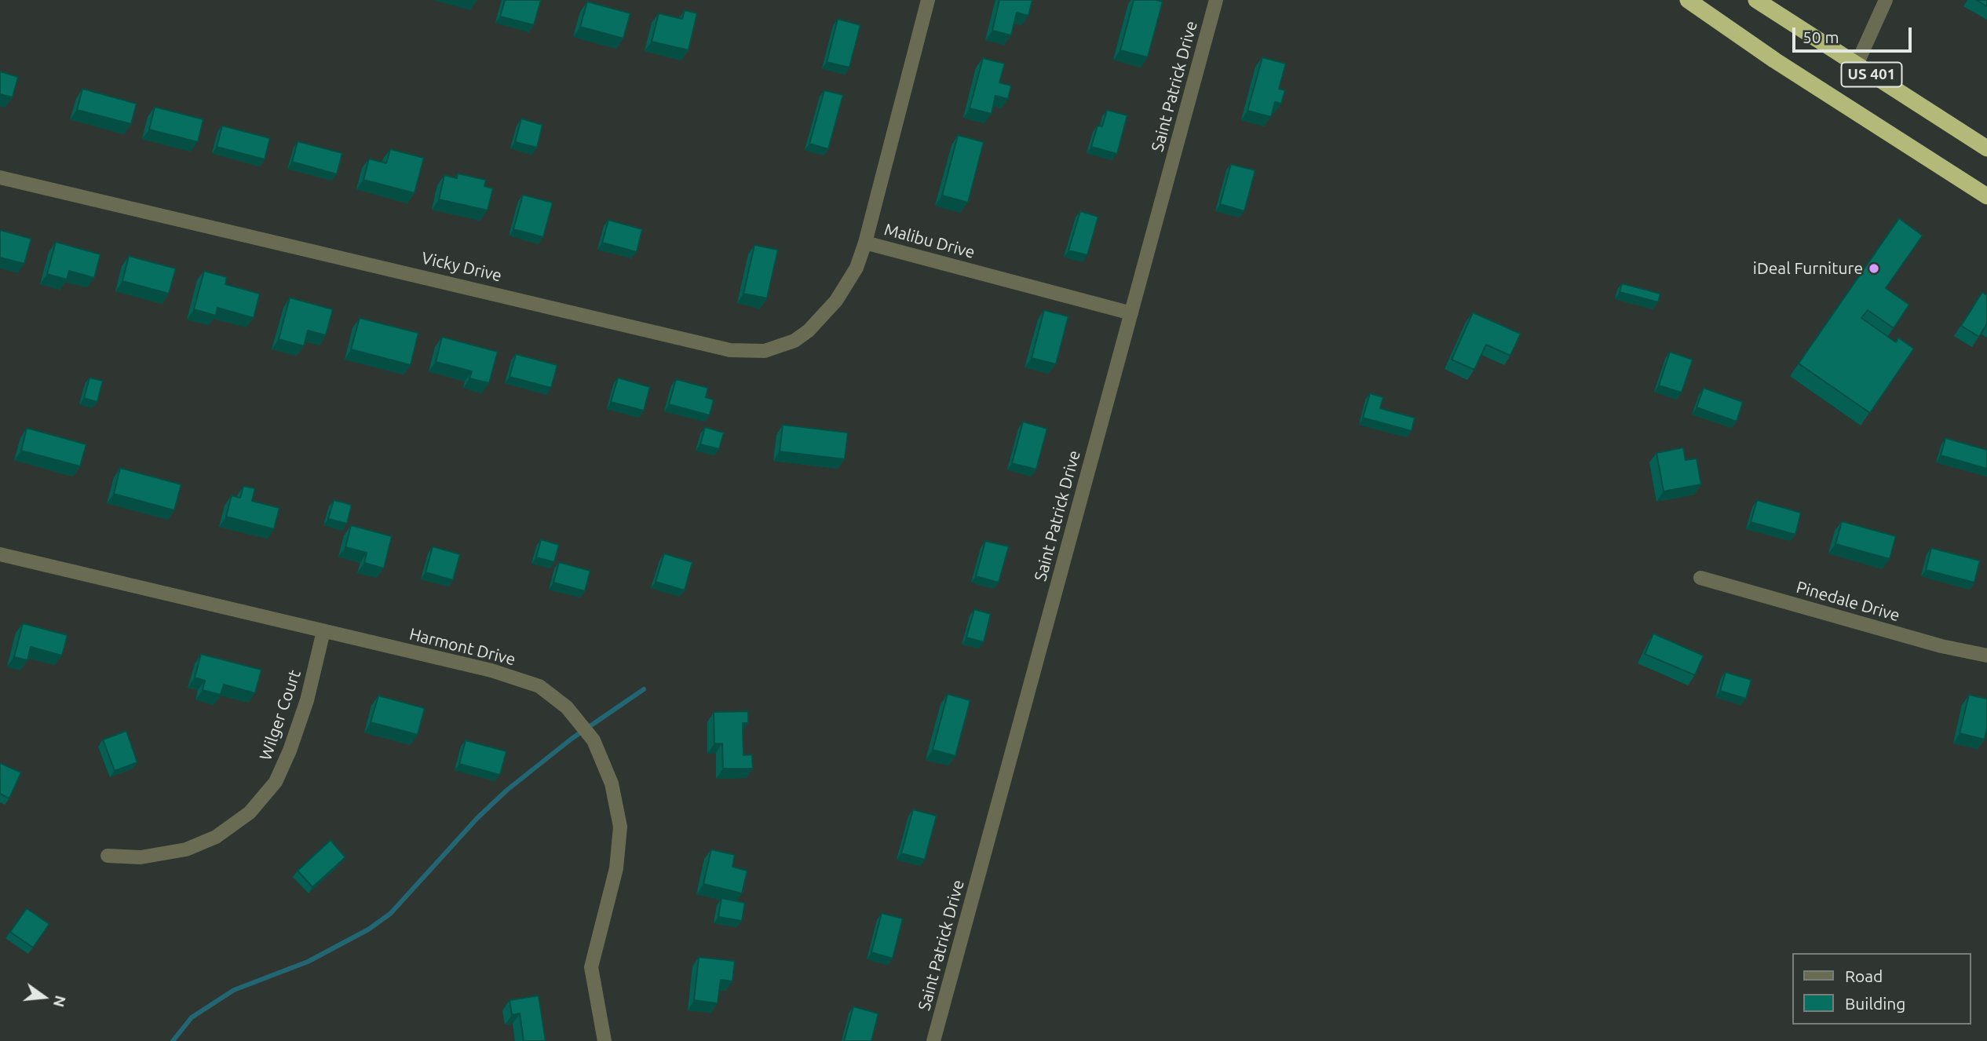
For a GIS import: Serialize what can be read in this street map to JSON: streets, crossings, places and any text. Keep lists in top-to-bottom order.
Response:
{
  "streets": {
    "highway": ["US 401"],
    "street": [
      "Saint Patrick Drive",
      "Malibu Drive",
      "Vicky Drive",
      "Pinedale Drive",
      "Harmont Drive",
      "Wilger Court"
    ]
  },
  "crossings": [
    ["Saint Patrick Drive", "Malibu Drive"],
    ["Malibu Drive", "Vicky Drive"],
    ["Harmont Drive", "Wilger Court"]
  ],
  "places": ["iDeal Furniture"],
  "legend": ["Road", "Building"],
  "scale_bar": "50 m",
  "north": "right"
}
